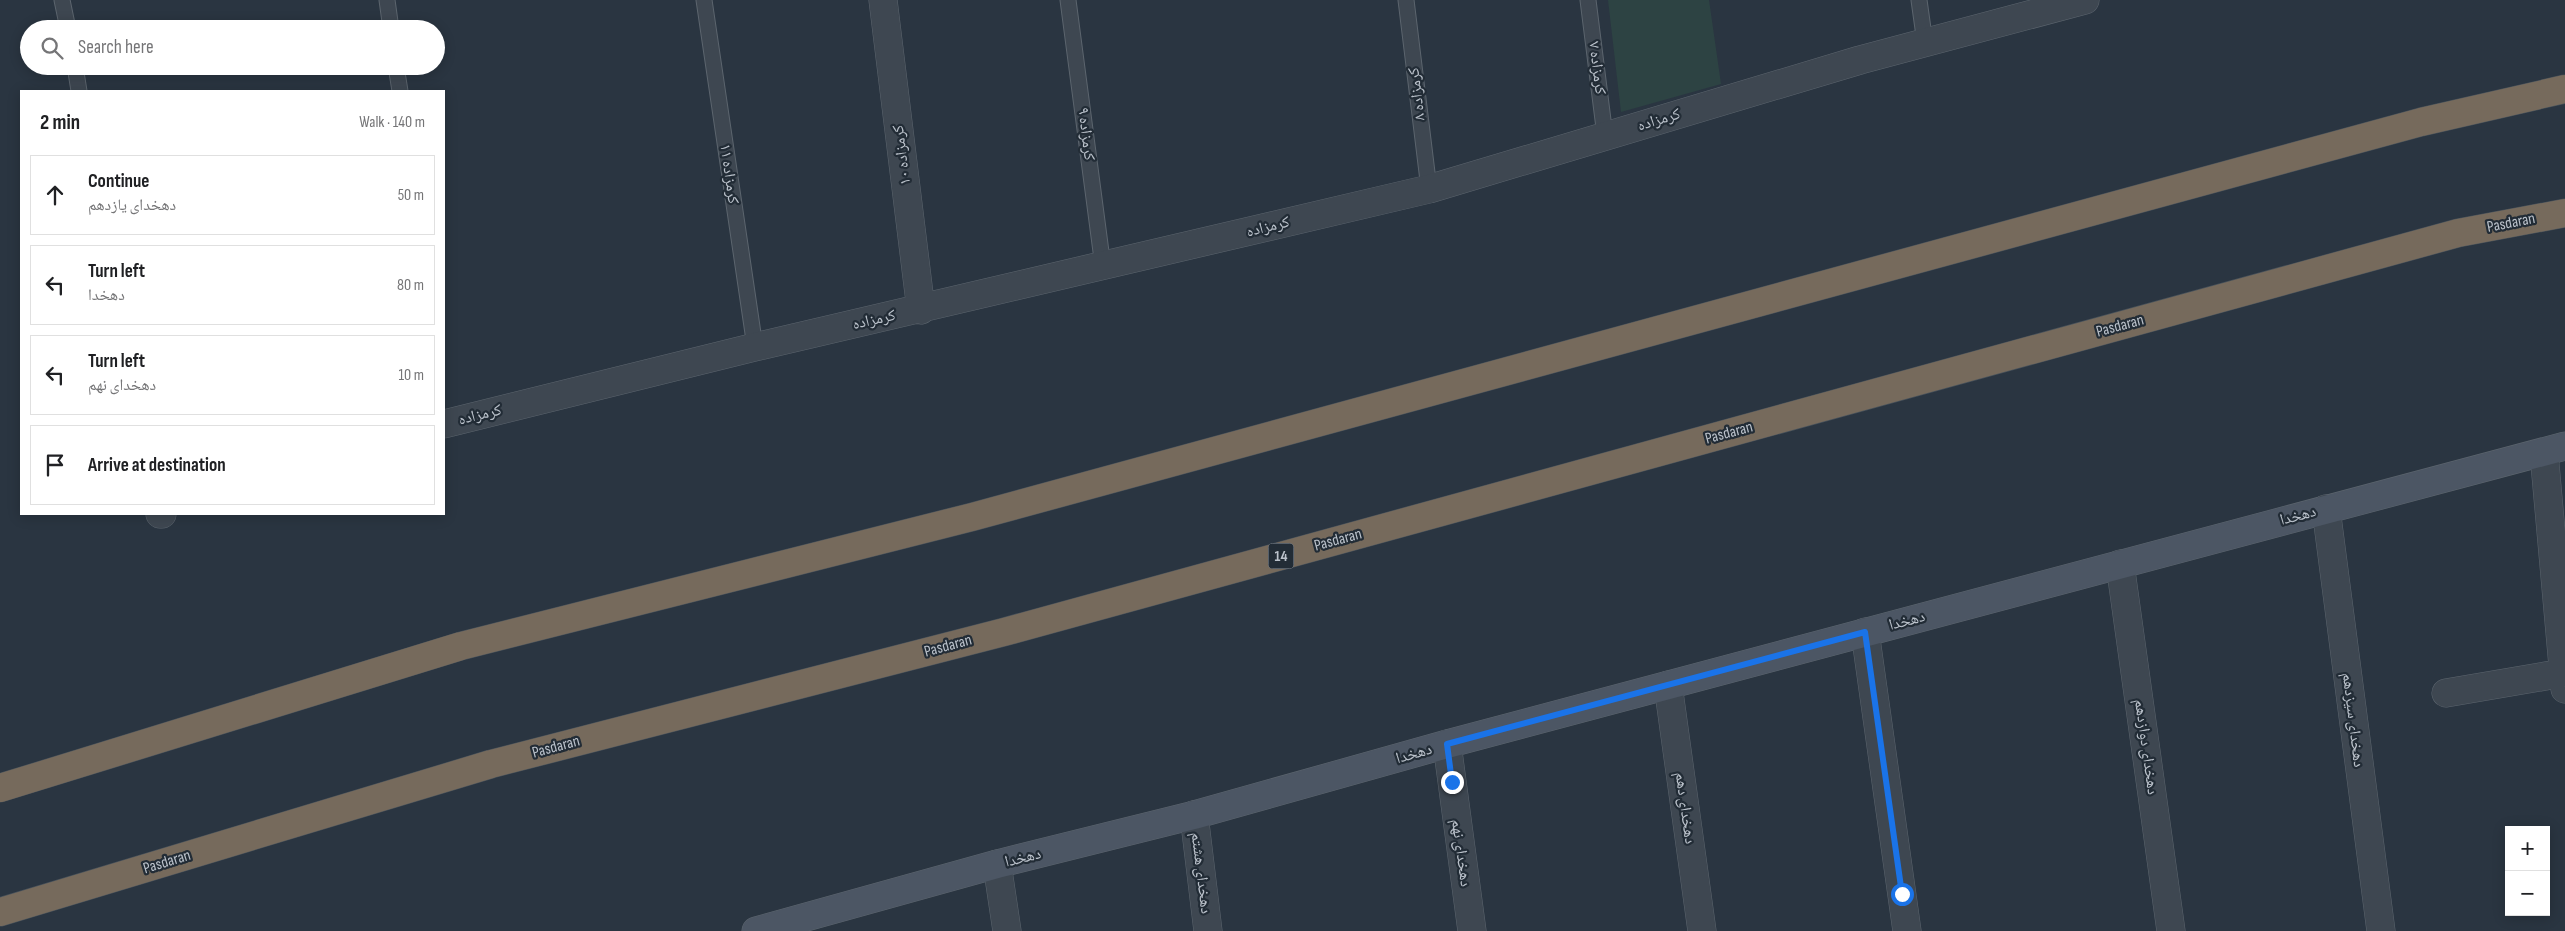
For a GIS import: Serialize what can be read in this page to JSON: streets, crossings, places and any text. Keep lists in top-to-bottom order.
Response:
{
  "streets": {
    "highway": ["Pasdaran", "14"],
    "main road": ["دهخدا"],
    "street": [
      "کرمزاده",
      "کرمزاده ١٠",
      "دهخدای سیزدهم",
      "دهخدای دوازدهم",
      "دهخدای دهم",
      "دهخدای نهم",
      "دهخدای هشتم"
    ],
    "lane": [
      "کرمزاده ٧",
      "کرمزاده ٨",
      "کرمزاده ٩",
      "کرمزاده ١١"
    ]
  },
  "crossings": [
    ["کرمزاده ٧", "کرمزاده"],
    ["کرمزاده ٨", "کرمزاده"],
    ["کرمزاده", "کرمزاده ٩"],
    ["کرمزاده", "کرمزاده ١٠"],
    ["کرمزاده", "کرمزاده ١١"],
    ["دهخدا", "دهخدای سیزدهم"],
    ["دهخدا", "دهخدای دوازدهم"],
    ["دهخدا", "دهخدای دهم"],
    ["دهخدا", "دهخدای نهم"],
    ["دهخدا", "دهخدای هشتم"]
  ],
  "page": {
    "search": "Search here",
    "heading": ["2 min", "Walk · 140 m"],
    "list": [
      ["Continue", "دهخدای یازدهم", "50 m"],
      ["Turn left", "دهخدا", "80 m"],
      ["Turn left", "دهخدای نهم", "10 m"],
      "Arrive at destination"
    ],
    "map_buttons": ["+", "−"]
  }
}
